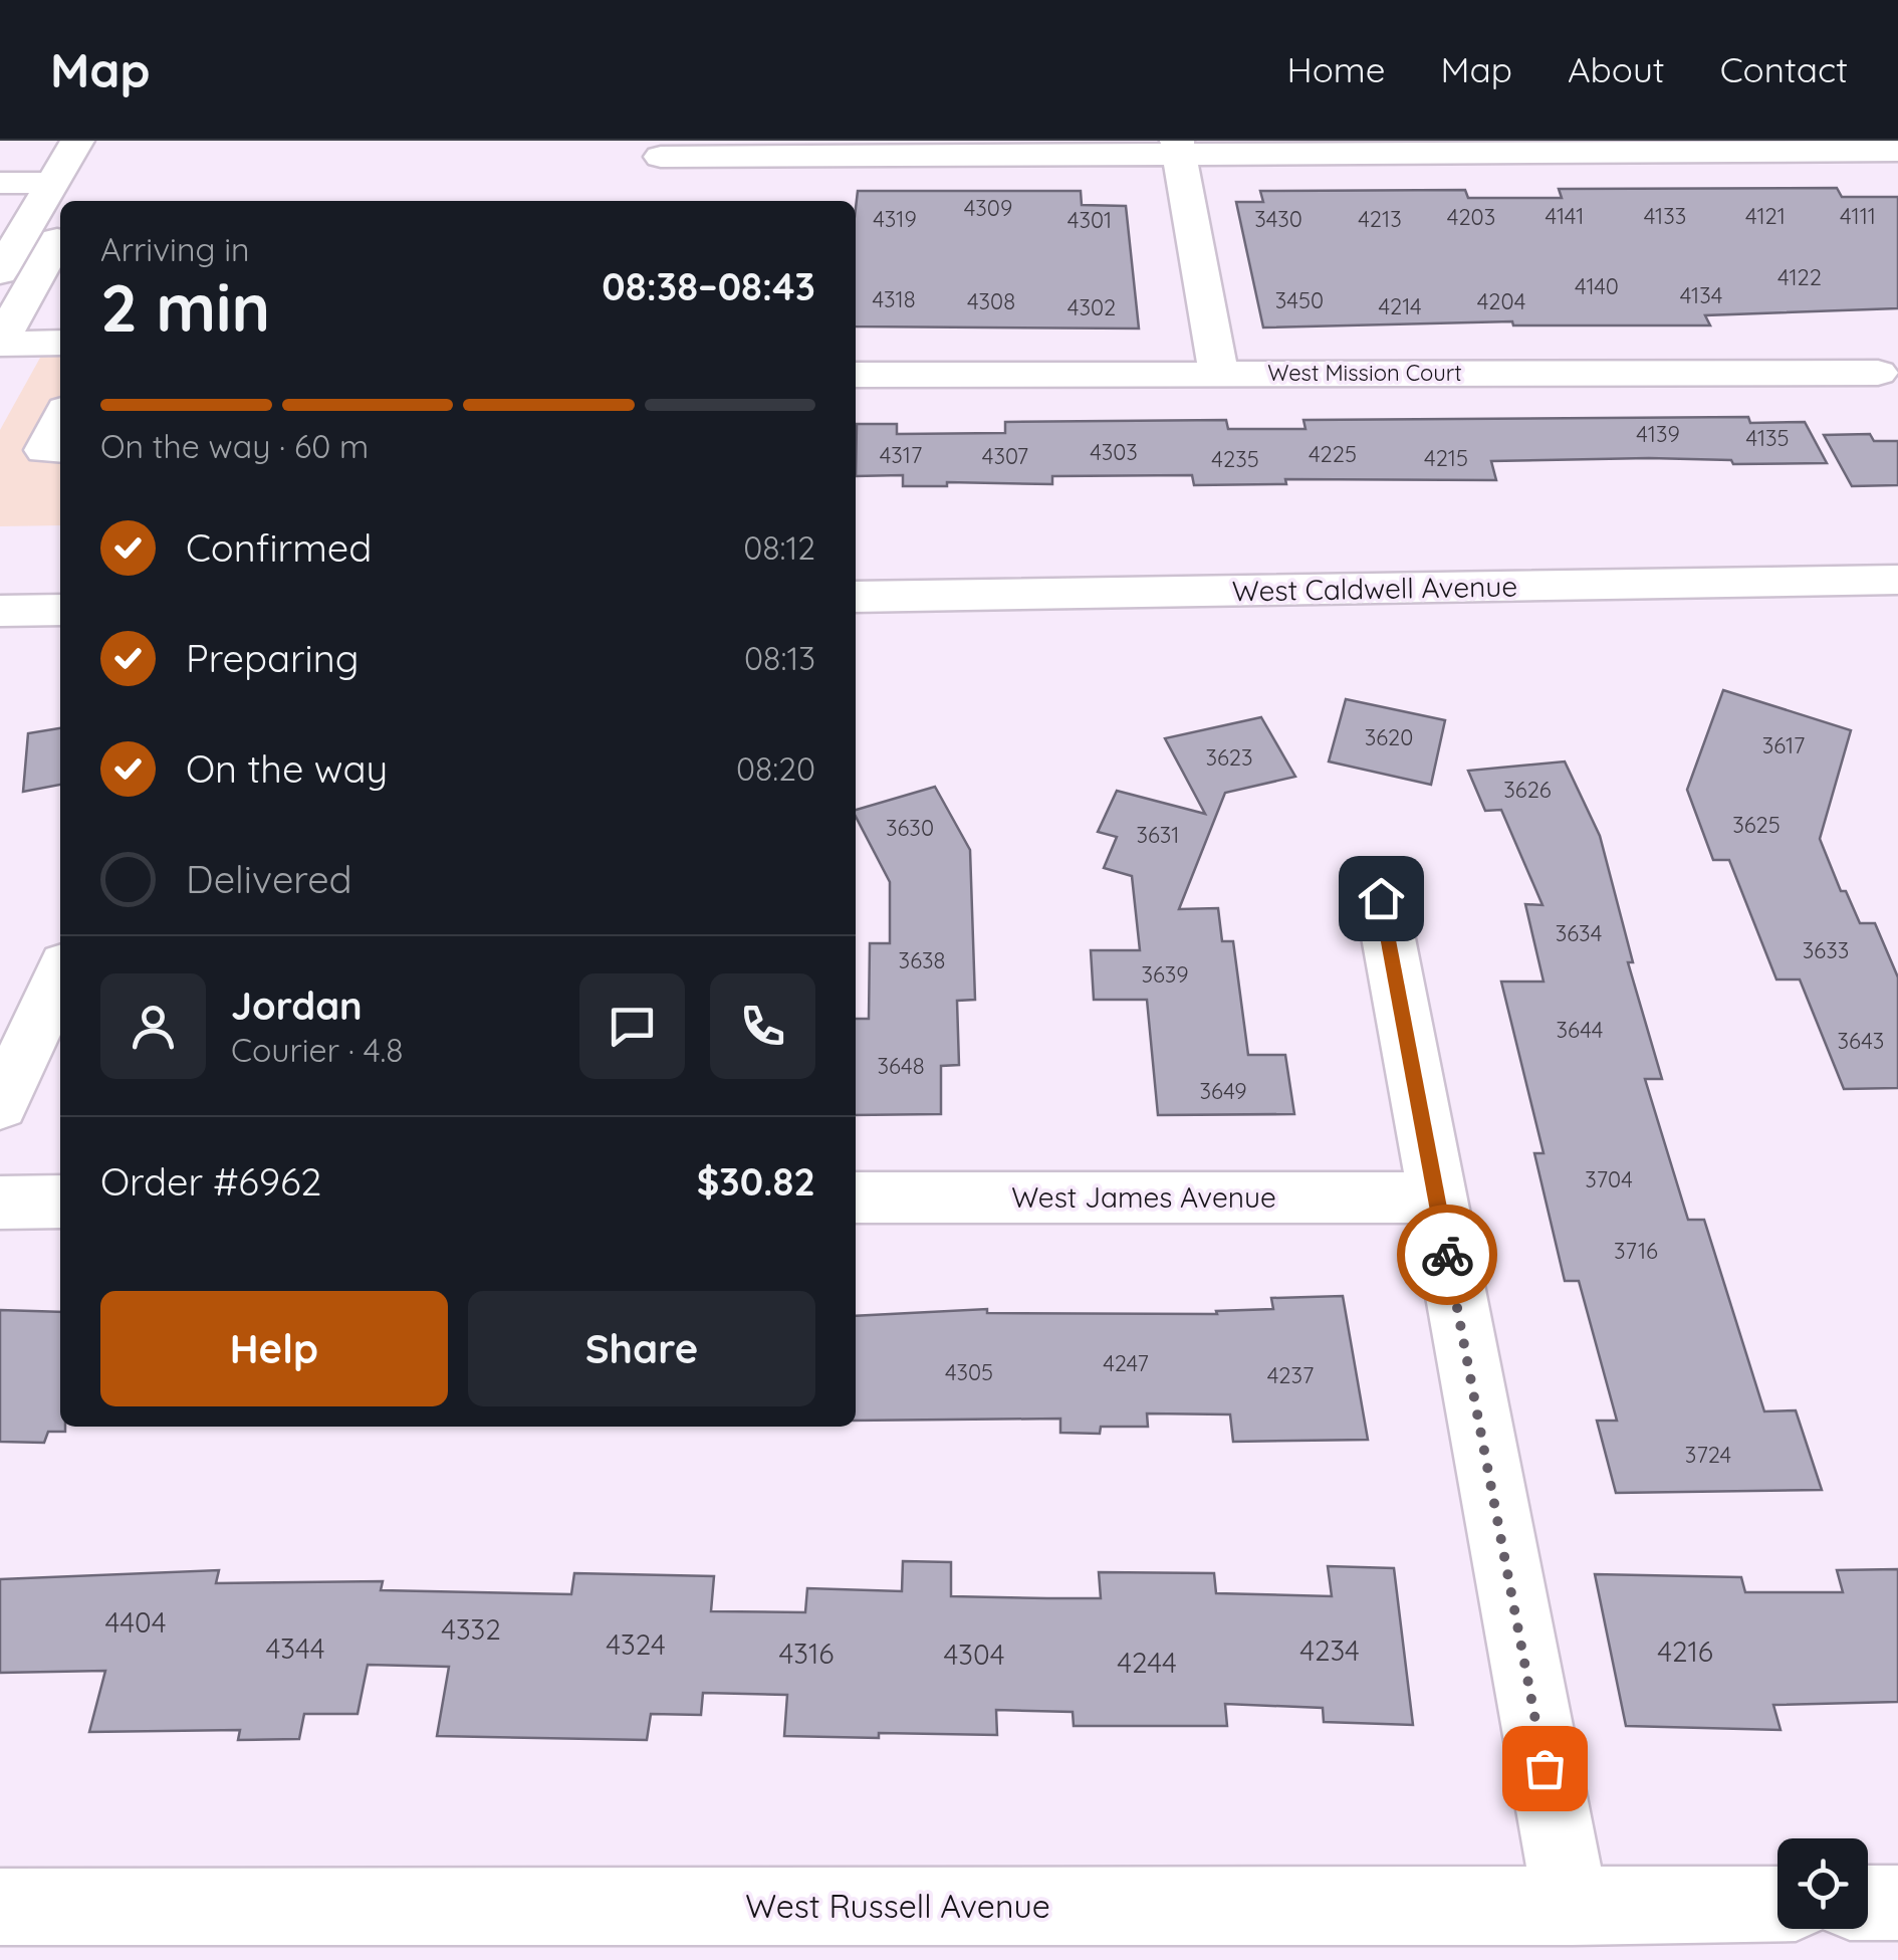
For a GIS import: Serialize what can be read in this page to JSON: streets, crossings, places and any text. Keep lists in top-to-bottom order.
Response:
{
  "streets": {
    "street": [
      "West Mission Court",
      "West Caldwell Avenue",
      "West James Avenue",
      "West Russell Avenue"
    ]
  },
  "house_numbers": [
    "4309",
    "4141",
    "4133",
    "4121",
    "4111",
    "4203",
    "4319",
    "3430",
    "4213",
    "4301",
    "4122",
    "4140",
    "4134",
    "4318",
    "3450",
    "4308",
    "4204",
    "4214",
    "4302",
    "4139",
    "4135",
    "4303",
    "4225",
    "4317",
    "4307",
    "4215",
    "4235",
    "3620",
    "3617",
    "3623",
    "3626",
    "3625",
    "3630",
    "3631",
    "3634",
    "3633",
    "3638",
    "3639",
    "3644",
    "3643",
    "3648",
    "3649",
    "3704",
    "3716",
    "4247",
    "4305",
    "4237",
    "3724",
    "4404",
    "4332",
    "4324",
    "4344",
    "4234",
    "4216",
    "4316",
    "4304",
    "4244"
  ],
  "page": {
    "header": "Map",
    "nav": [
      "Home",
      "Map",
      "About",
      "Contact"
    ],
    "heading": ["2 min", "Arriving in", "08:38–08:43"],
    "panel": [
      "Jordan",
      "Courier · 4.8",
      "Order #6962",
      "$30.82"
    ],
    "bar": "On the way · 60 m",
    "list": [
      ["Confirmed", "08:12"],
      ["Preparing", "08:13"],
      ["On the way", "08:20"],
      "Delivered"
    ],
    "buttons": ["Help", "Share"]
  }
}
